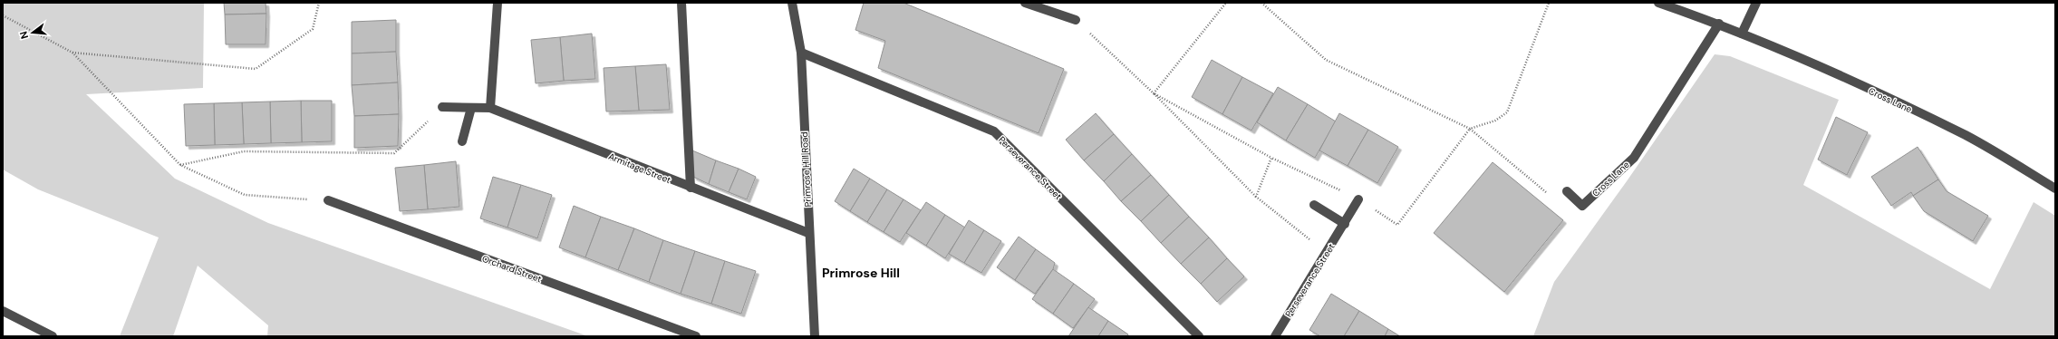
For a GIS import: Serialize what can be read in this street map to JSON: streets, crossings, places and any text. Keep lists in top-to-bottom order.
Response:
{
  "streets": {
    "street": [
      "Cross Lane",
      "Armitage Street",
      "Perseverance Street",
      "Primrose Hill Road",
      "Orchard Street"
    ]
  },
  "crossings": [
    ["Armitage Street", "Primrose Hill Road"],
    ["Perseverance Street", "Primrose Hill Road"]
  ],
  "districts": ["Primrose Hill"],
  "north": "left"
}
